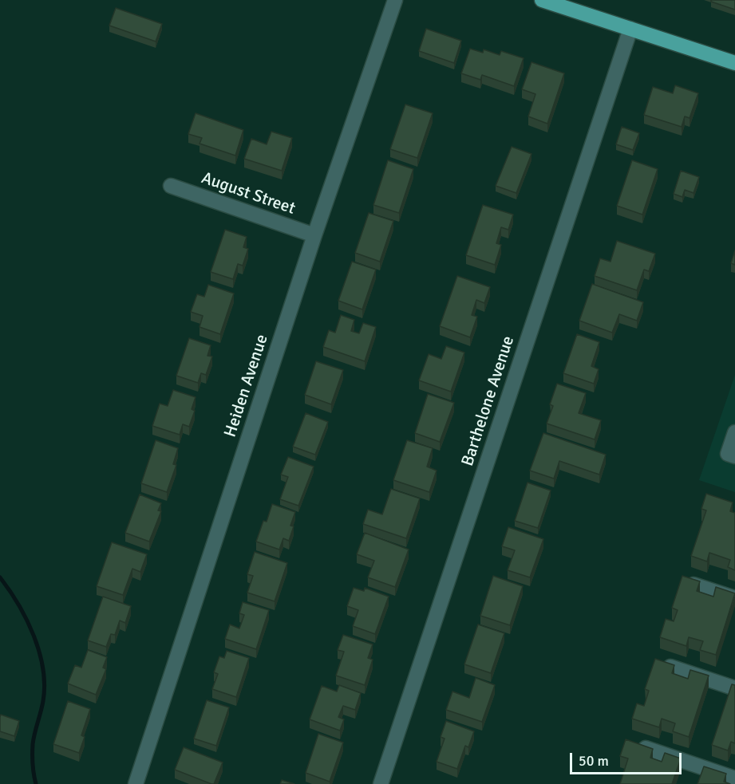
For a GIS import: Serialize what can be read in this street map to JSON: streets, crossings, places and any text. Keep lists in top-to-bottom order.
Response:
{
  "streets": {
    "street": ["August Street", "Heiden Avenue", "Barthelone Avenue"]
  },
  "crossings": [
    ["August Street", "Heiden Avenue"]
  ],
  "scale_bar": "50 m"
}
